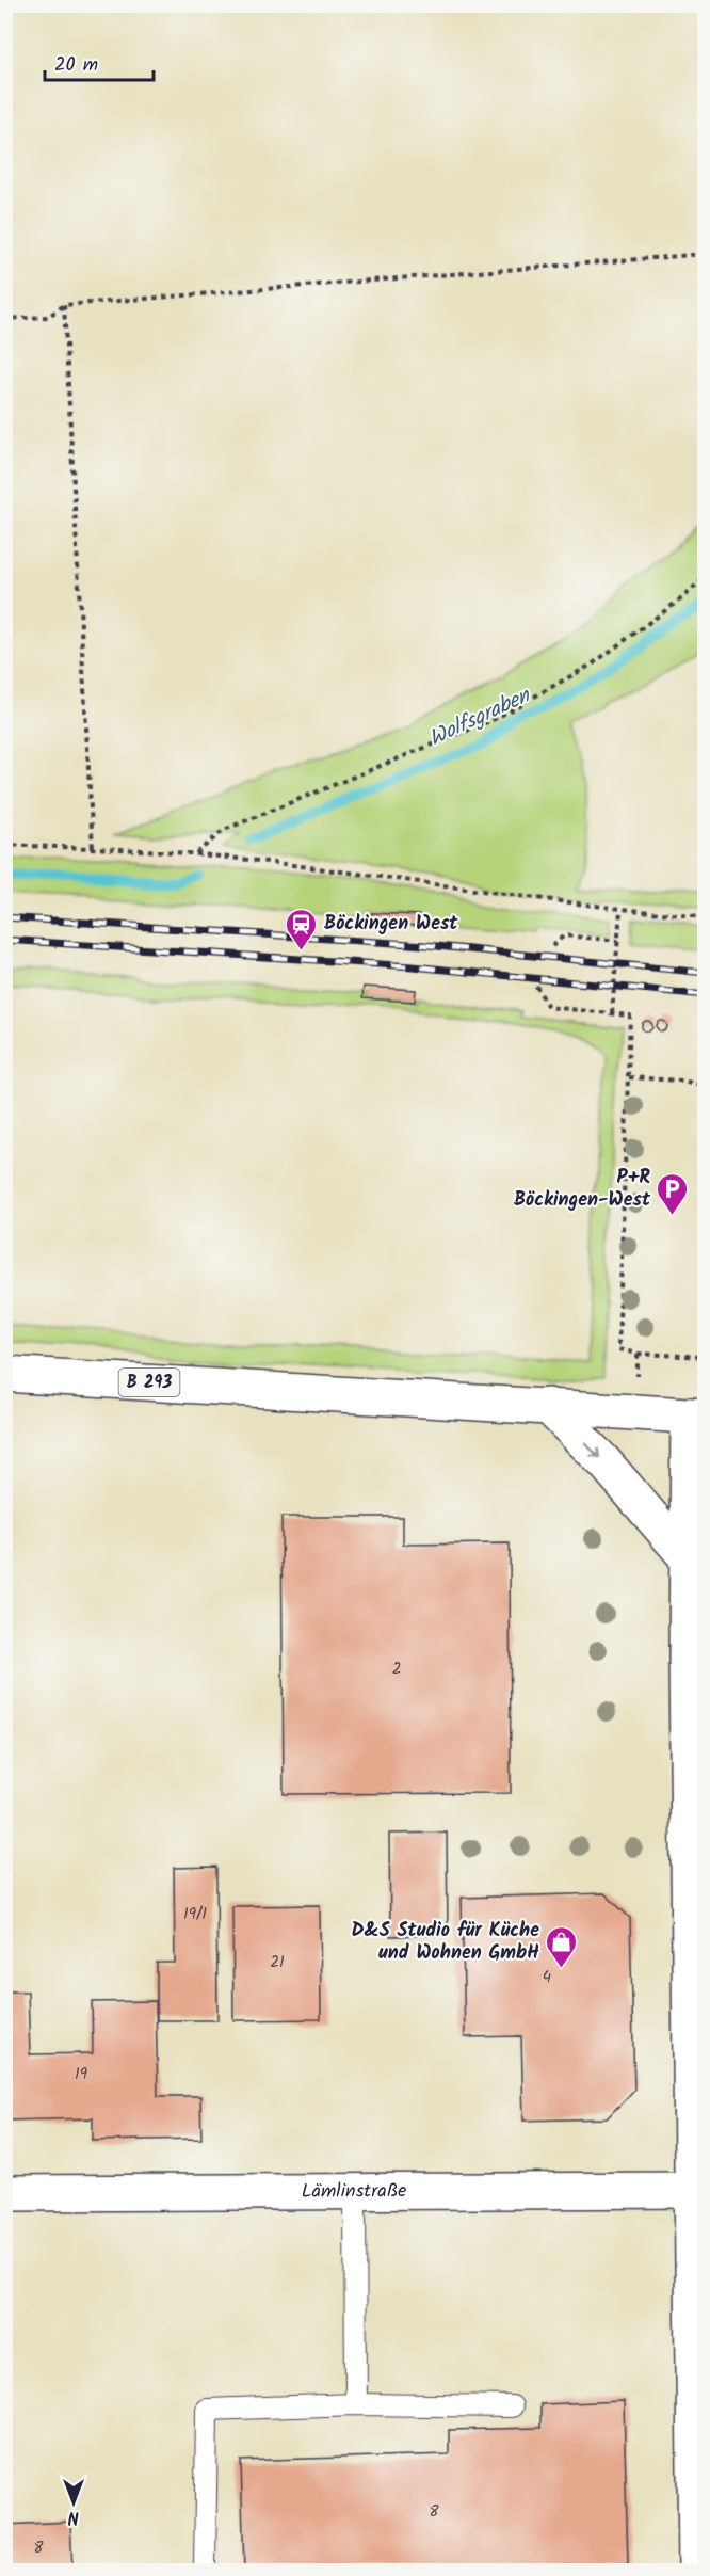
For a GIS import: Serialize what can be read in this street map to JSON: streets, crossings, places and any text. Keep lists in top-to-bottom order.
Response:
{
  "streets": {
    "street": ["B 293", "Lämlinstraße"]
  },
  "water": ["Wolfsgraben"],
  "places": {
    "station": ["Böckingen West"],
    "parking": ["P+R Böckingen-West"],
    "shop": ["D&S Studio für Küche und Wohnen GmbH"]
  },
  "house_numbers": [
    "2",
    "19/1",
    "21",
    "4",
    "19",
    "8",
    "8"
  ],
  "scale_bar": "20 m",
  "north": "bottom"
}
